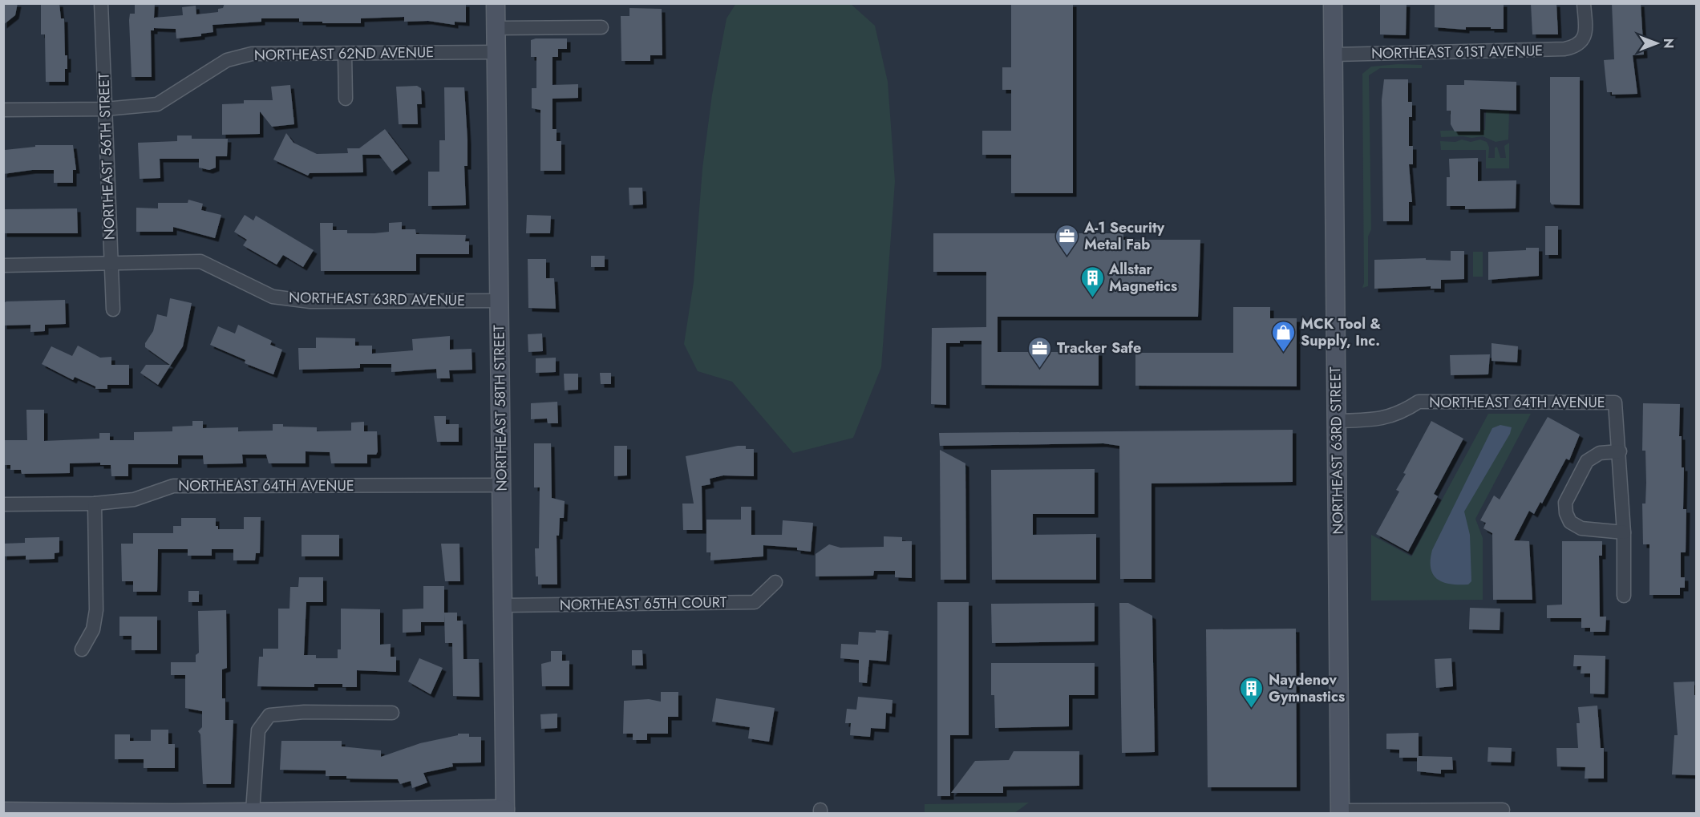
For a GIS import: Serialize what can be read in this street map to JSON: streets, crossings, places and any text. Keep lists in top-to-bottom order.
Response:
{
  "streets": {
    "street": [
      "NORTHEAST 61ST AVENUE",
      "NORTHEAST 62ND AVENUE",
      "NORTHEAST 56TH STREET",
      "NORTHEAST 63RD AVENUE",
      "NORTHEAST 64TH AVENUE",
      "NORTHEAST 58TH STREET",
      "NORTHEAST 63RD STREET",
      "NORTHEAST 65TH COURT"
    ]
  },
  "crossings": [
    ["NORTHEAST 61ST AVENUE", "NORTHEAST 63RD STREET"],
    ["NORTHEAST 62ND AVENUE", "NORTHEAST 56TH STREET"],
    ["NORTHEAST 62ND AVENUE", "NORTHEAST 58TH STREET"],
    ["NORTHEAST 56TH STREET", "NORTHEAST 63RD AVENUE"],
    ["NORTHEAST 63RD AVENUE", "NORTHEAST 58TH STREET"],
    ["NORTHEAST 64TH AVENUE", "NORTHEAST 58TH STREET"],
    ["NORTHEAST 64TH AVENUE", "NORTHEAST 63RD STREET"],
    ["NORTHEAST 58TH STREET", "NORTHEAST 65TH COURT"]
  ],
  "places": {
    "office": ["A-1 Security Metal Fab", "Tracker Safe"],
    "building": ["Allstar Magnetics", "Naydenov Gymnastics"],
    "shop": ["MCK Tool & Supply, Inc."]
  },
  "north": "right"
}
